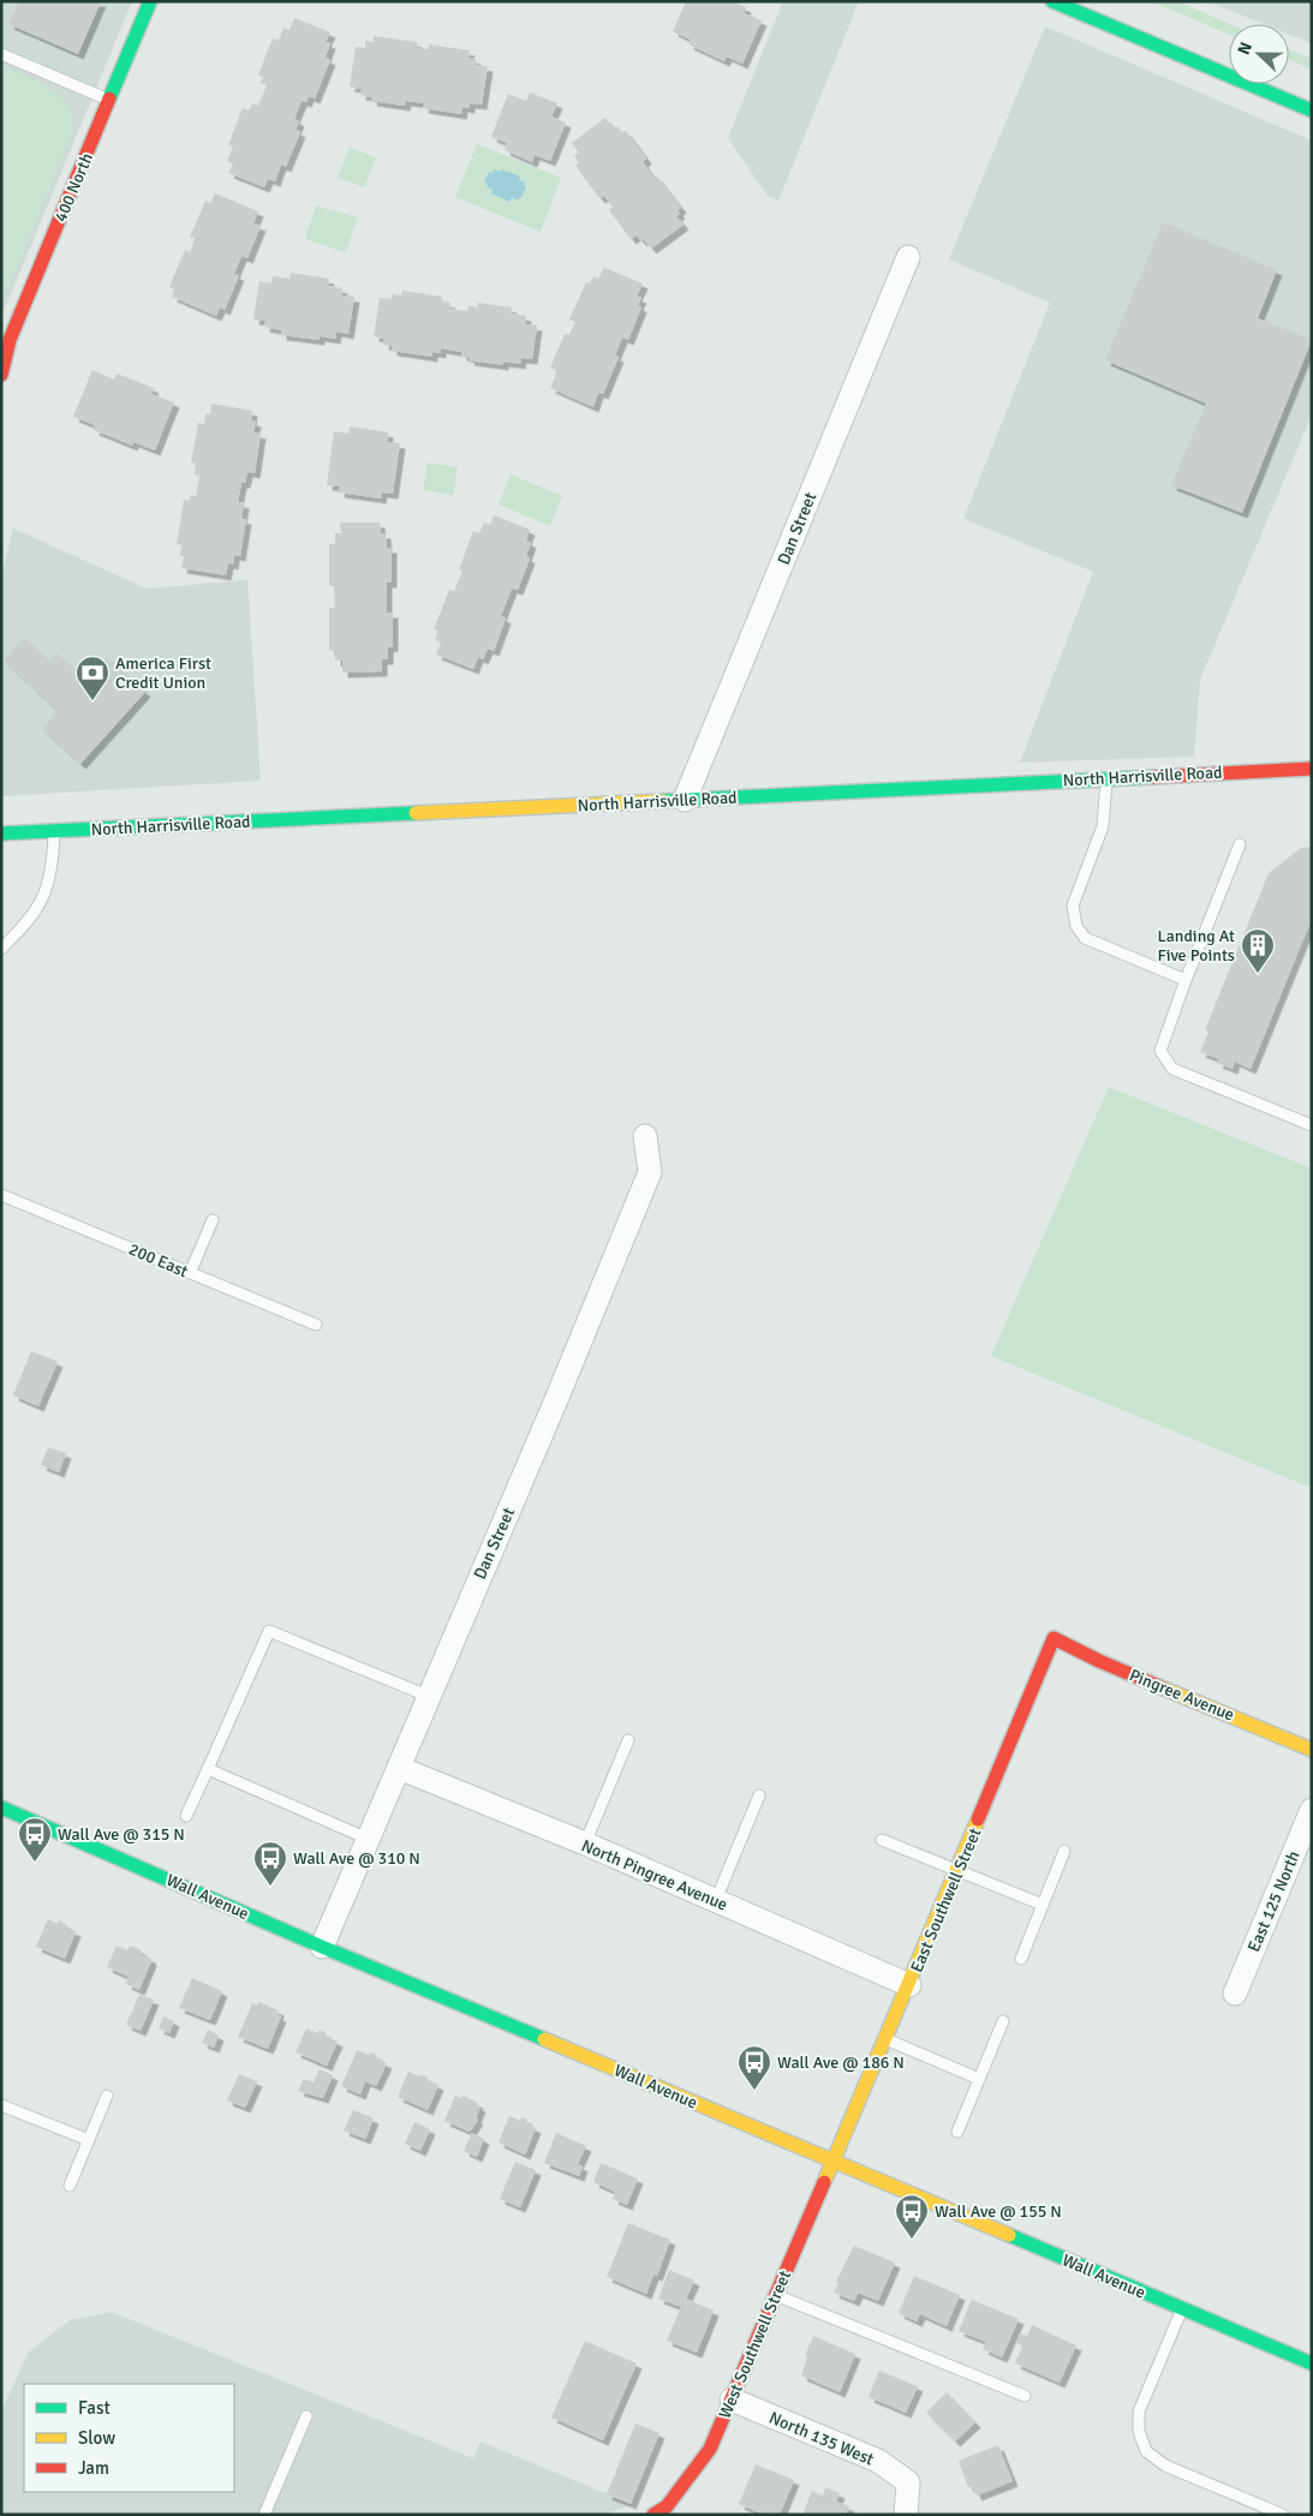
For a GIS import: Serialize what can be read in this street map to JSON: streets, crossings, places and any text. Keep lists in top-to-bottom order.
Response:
{
  "streets": {
    "main road": [
      "400 North",
      "North Harrisville Road",
      "Pingree Avenue",
      "Wall Avenue",
      "East Southwell Street",
      "West Southwell Street"
    ],
    "street": [
      "Dan Street",
      "North Pingree Avenue",
      "East 125 North",
      "North 135 West"
    ],
    "lane": ["200 East"]
  },
  "crossings": [
    ["Dan Street", "North Harrisville Road"],
    ["Dan Street", "North Pingree Avenue"],
    ["Dan Street", "Wall Avenue"],
    ["Pingree Avenue", "East Southwell Street"],
    ["North Pingree Avenue", "East Southwell Street"],
    ["Wall Avenue", "East Southwell Street"],
    ["Wall Avenue", "West Southwell Street"],
    ["East Southwell Street", "West Southwell Street"],
    ["West Southwell Street", "North 135 West"]
  ],
  "places": {
    "bank": ["America First Credit Union"],
    "building": ["Landing At Five Points"],
    "bus stop": [
      "Wall Ave @ 315 N",
      "Wall Ave @ 310 N",
      "Wall Ave @ 186 N",
      "Wall Ave @ 155 N"
    ]
  },
  "legend": ["Fast", "Slow", "Jam"],
  "north": "left"
}
